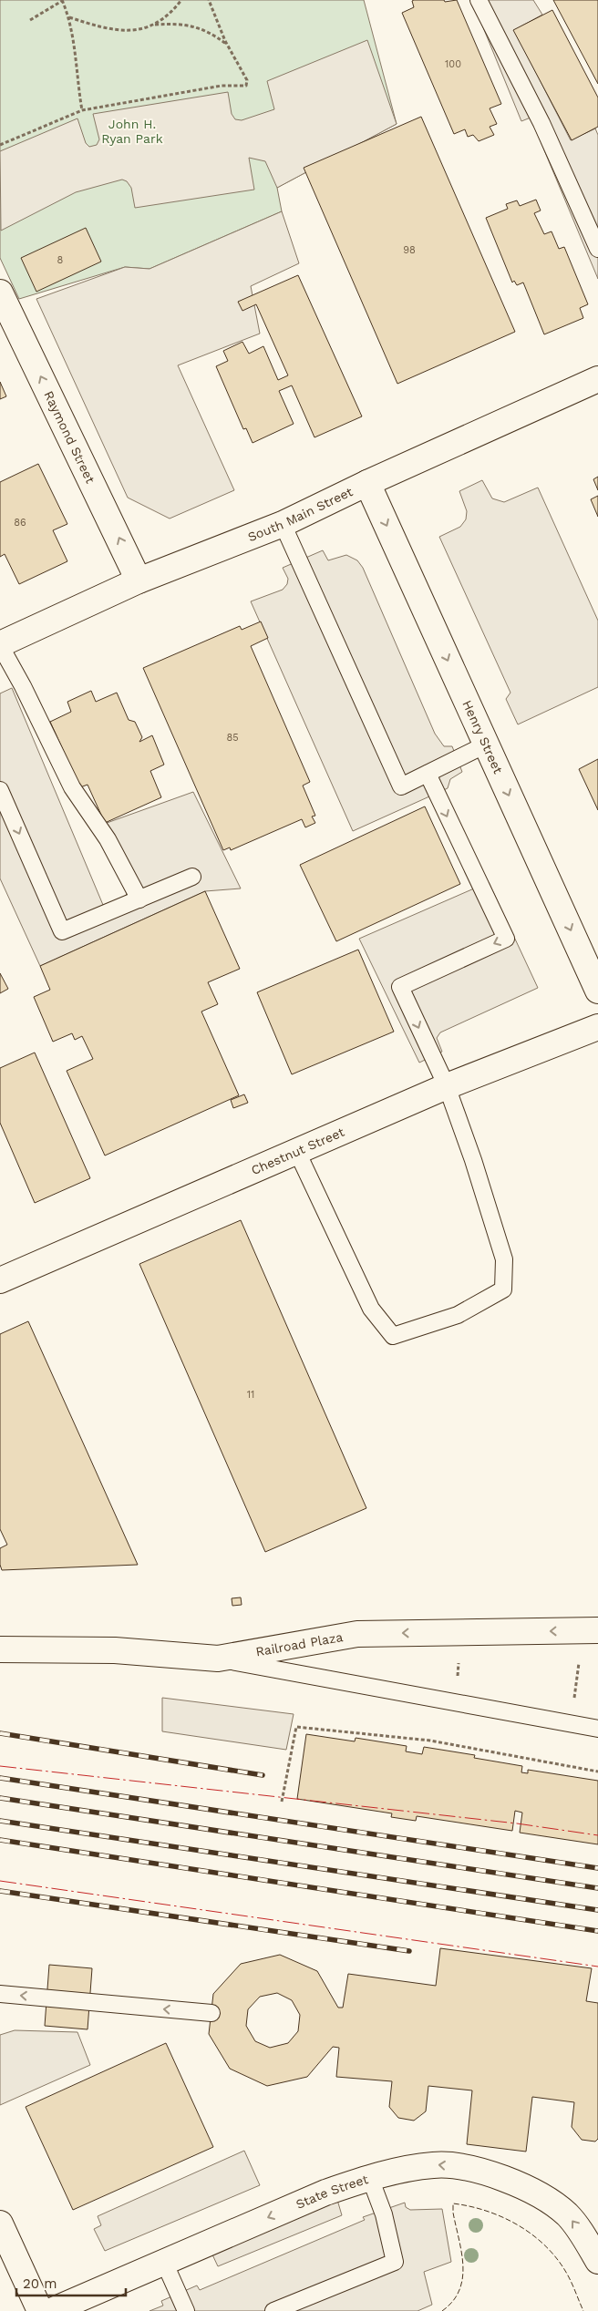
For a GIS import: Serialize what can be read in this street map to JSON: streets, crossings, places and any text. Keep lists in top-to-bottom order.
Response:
{
  "streets": {
    "street": [
      "Raymond Street",
      "South Main Street",
      "Henry Street",
      "Chestnut Street",
      "Railroad Plaza",
      "State Street"
    ]
  },
  "crossings": [
    ["Raymond Street", "South Main Street"],
    ["South Main Street", "Henry Street"]
  ],
  "one_way": [
    "Raymond Street",
    "Henry Street",
    "Railroad Plaza",
    "State Street"
  ],
  "parks": ["John H. Ryan Park"],
  "house_numbers": [
    "100",
    "98",
    "8",
    "86",
    "85",
    "11"
  ],
  "scale_bar": "20 m"
}
